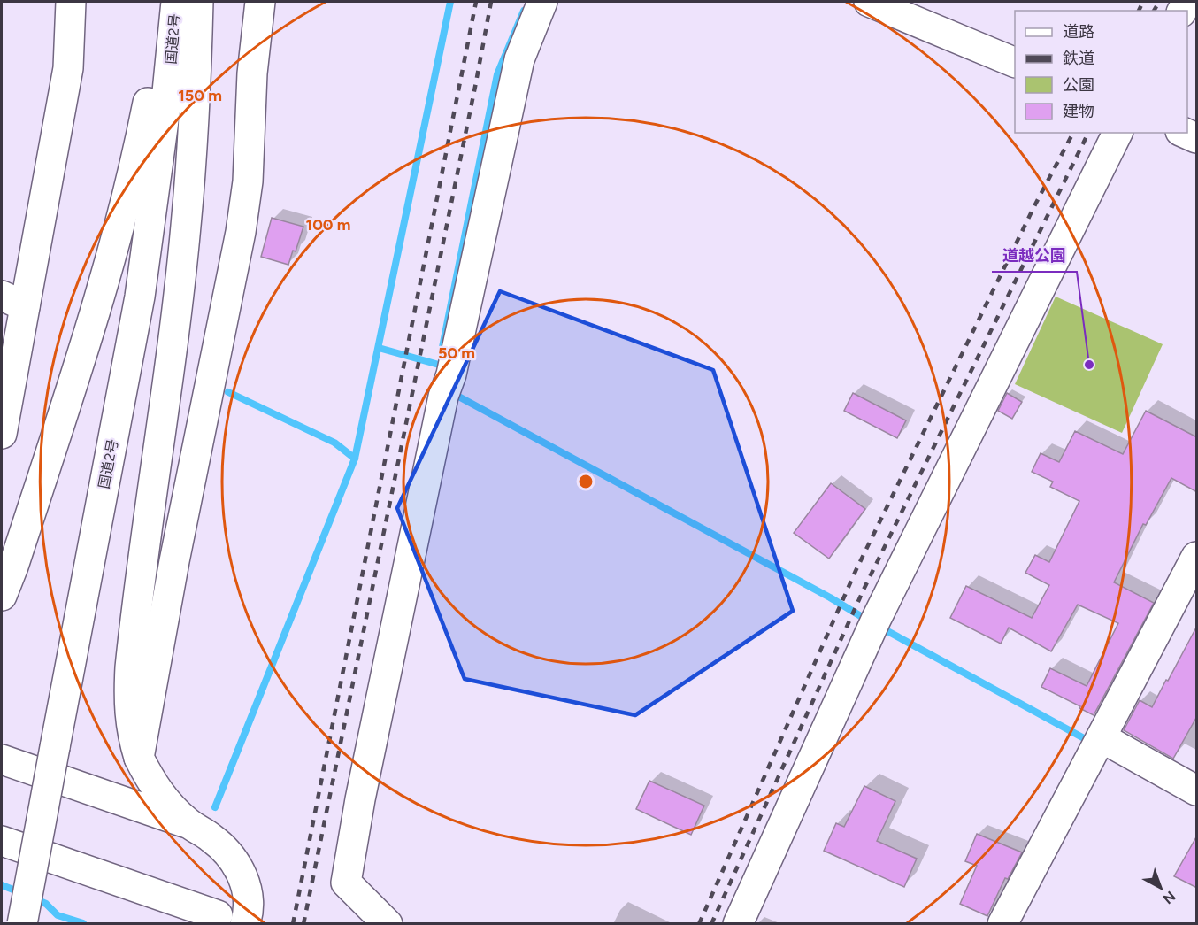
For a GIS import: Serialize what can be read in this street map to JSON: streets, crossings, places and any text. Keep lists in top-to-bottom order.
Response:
{
  "streets": {
    "main road": ["国道2号"]
  },
  "places": ["道越公園"],
  "legend": [
    "道路",
    "鉄道",
    "公園",
    "建物"
  ],
  "north": "bottom right",
  "rings": ["150 m", "100 m", "50 m"]
}
